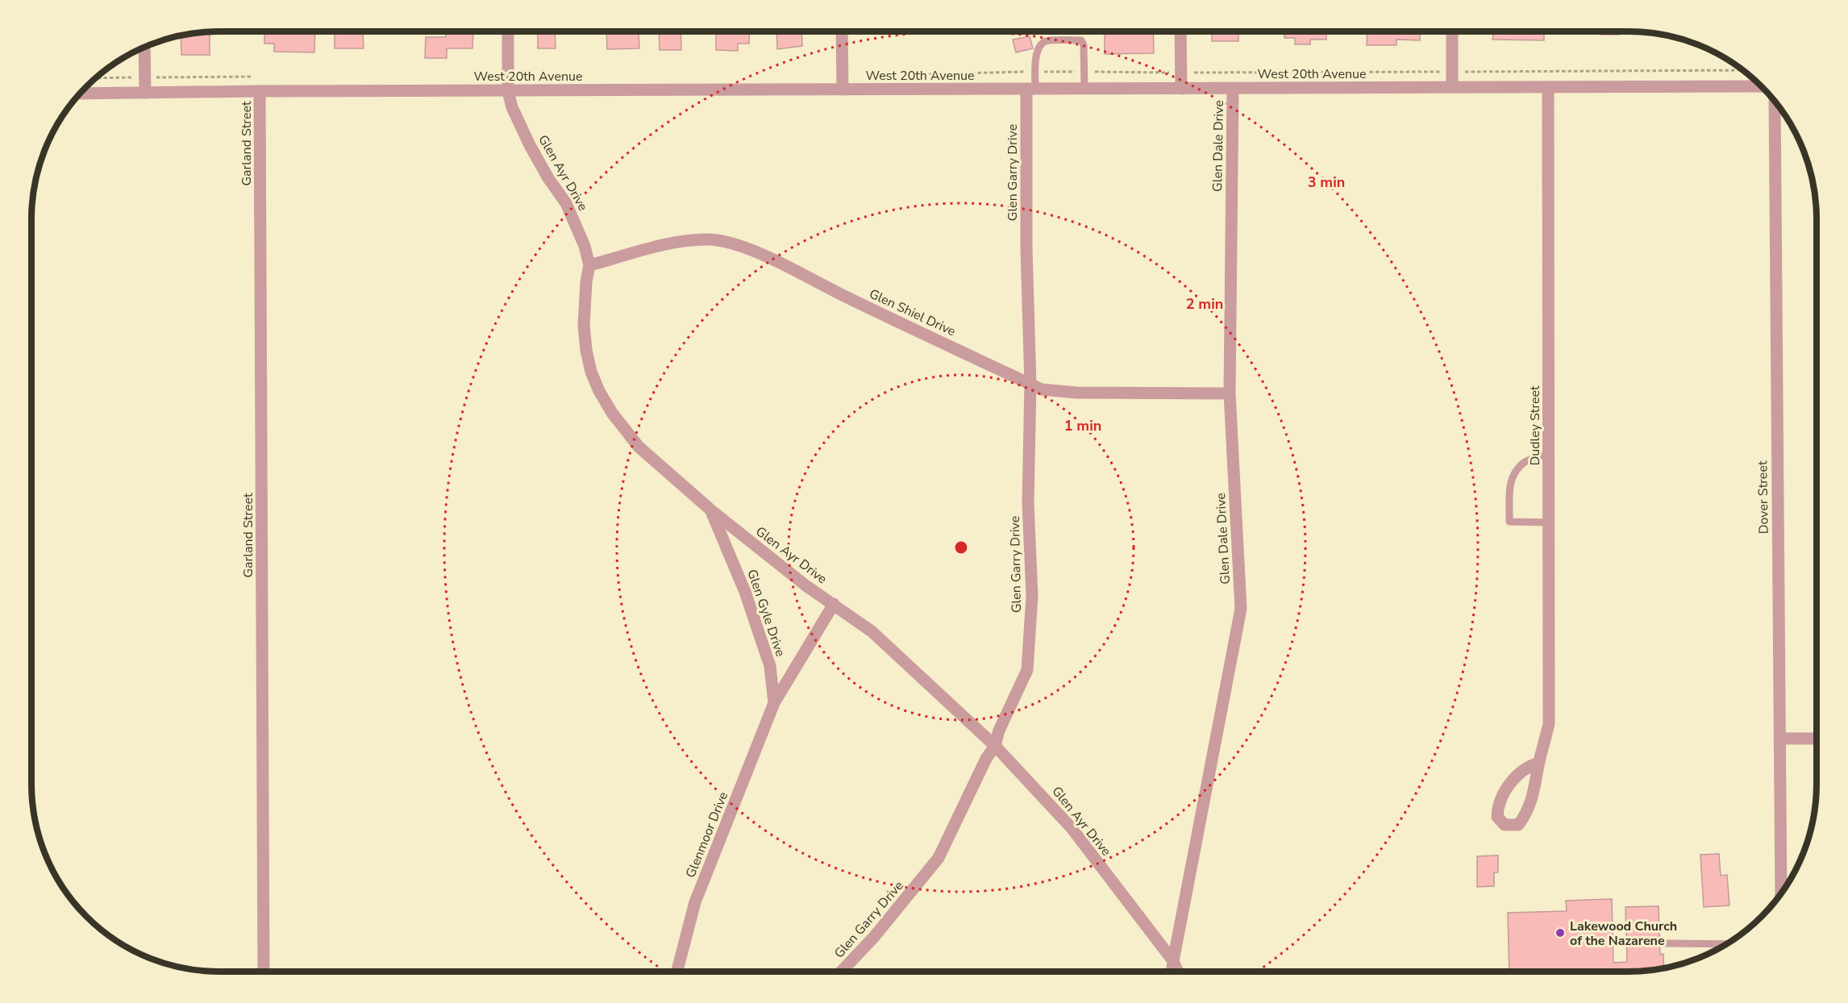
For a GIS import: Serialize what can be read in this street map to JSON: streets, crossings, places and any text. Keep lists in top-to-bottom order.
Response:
{
  "streets": {
    "street": [
      "West 20th Avenue",
      "Garland Street",
      "Glen Dale Drive",
      "Glen Ayr Drive",
      "Glen Garry Drive",
      "Glen Shiel Drive",
      "Dudley Street",
      "Dover Street",
      "Glen Gyle Drive",
      "Glenmoor Drive"
    ]
  },
  "crossings": [
    ["West 20th Avenue", "Garland Street"],
    ["West 20th Avenue", "Glen Dale Drive"],
    ["West 20th Avenue", "Glen Ayr Drive"],
    ["West 20th Avenue", "Glen Garry Drive"],
    ["West 20th Avenue", "Dudley Street"],
    ["Glen Dale Drive", "Glen Ayr Drive"],
    ["Glen Dale Drive", "Glen Shiel Drive"],
    ["Glen Ayr Drive", "Glen Garry Drive"],
    ["Glen Ayr Drive", "Glen Shiel Drive"],
    ["Glen Ayr Drive", "Glen Gyle Drive"],
    ["Glen Garry Drive", "Glen Shiel Drive"],
    ["Glen Gyle Drive", "Glenmoor Drive"]
  ],
  "places": ["Lakewood Church of the Nazarene"],
  "rings": ["3 min", "2 min", "1 min"]
}
